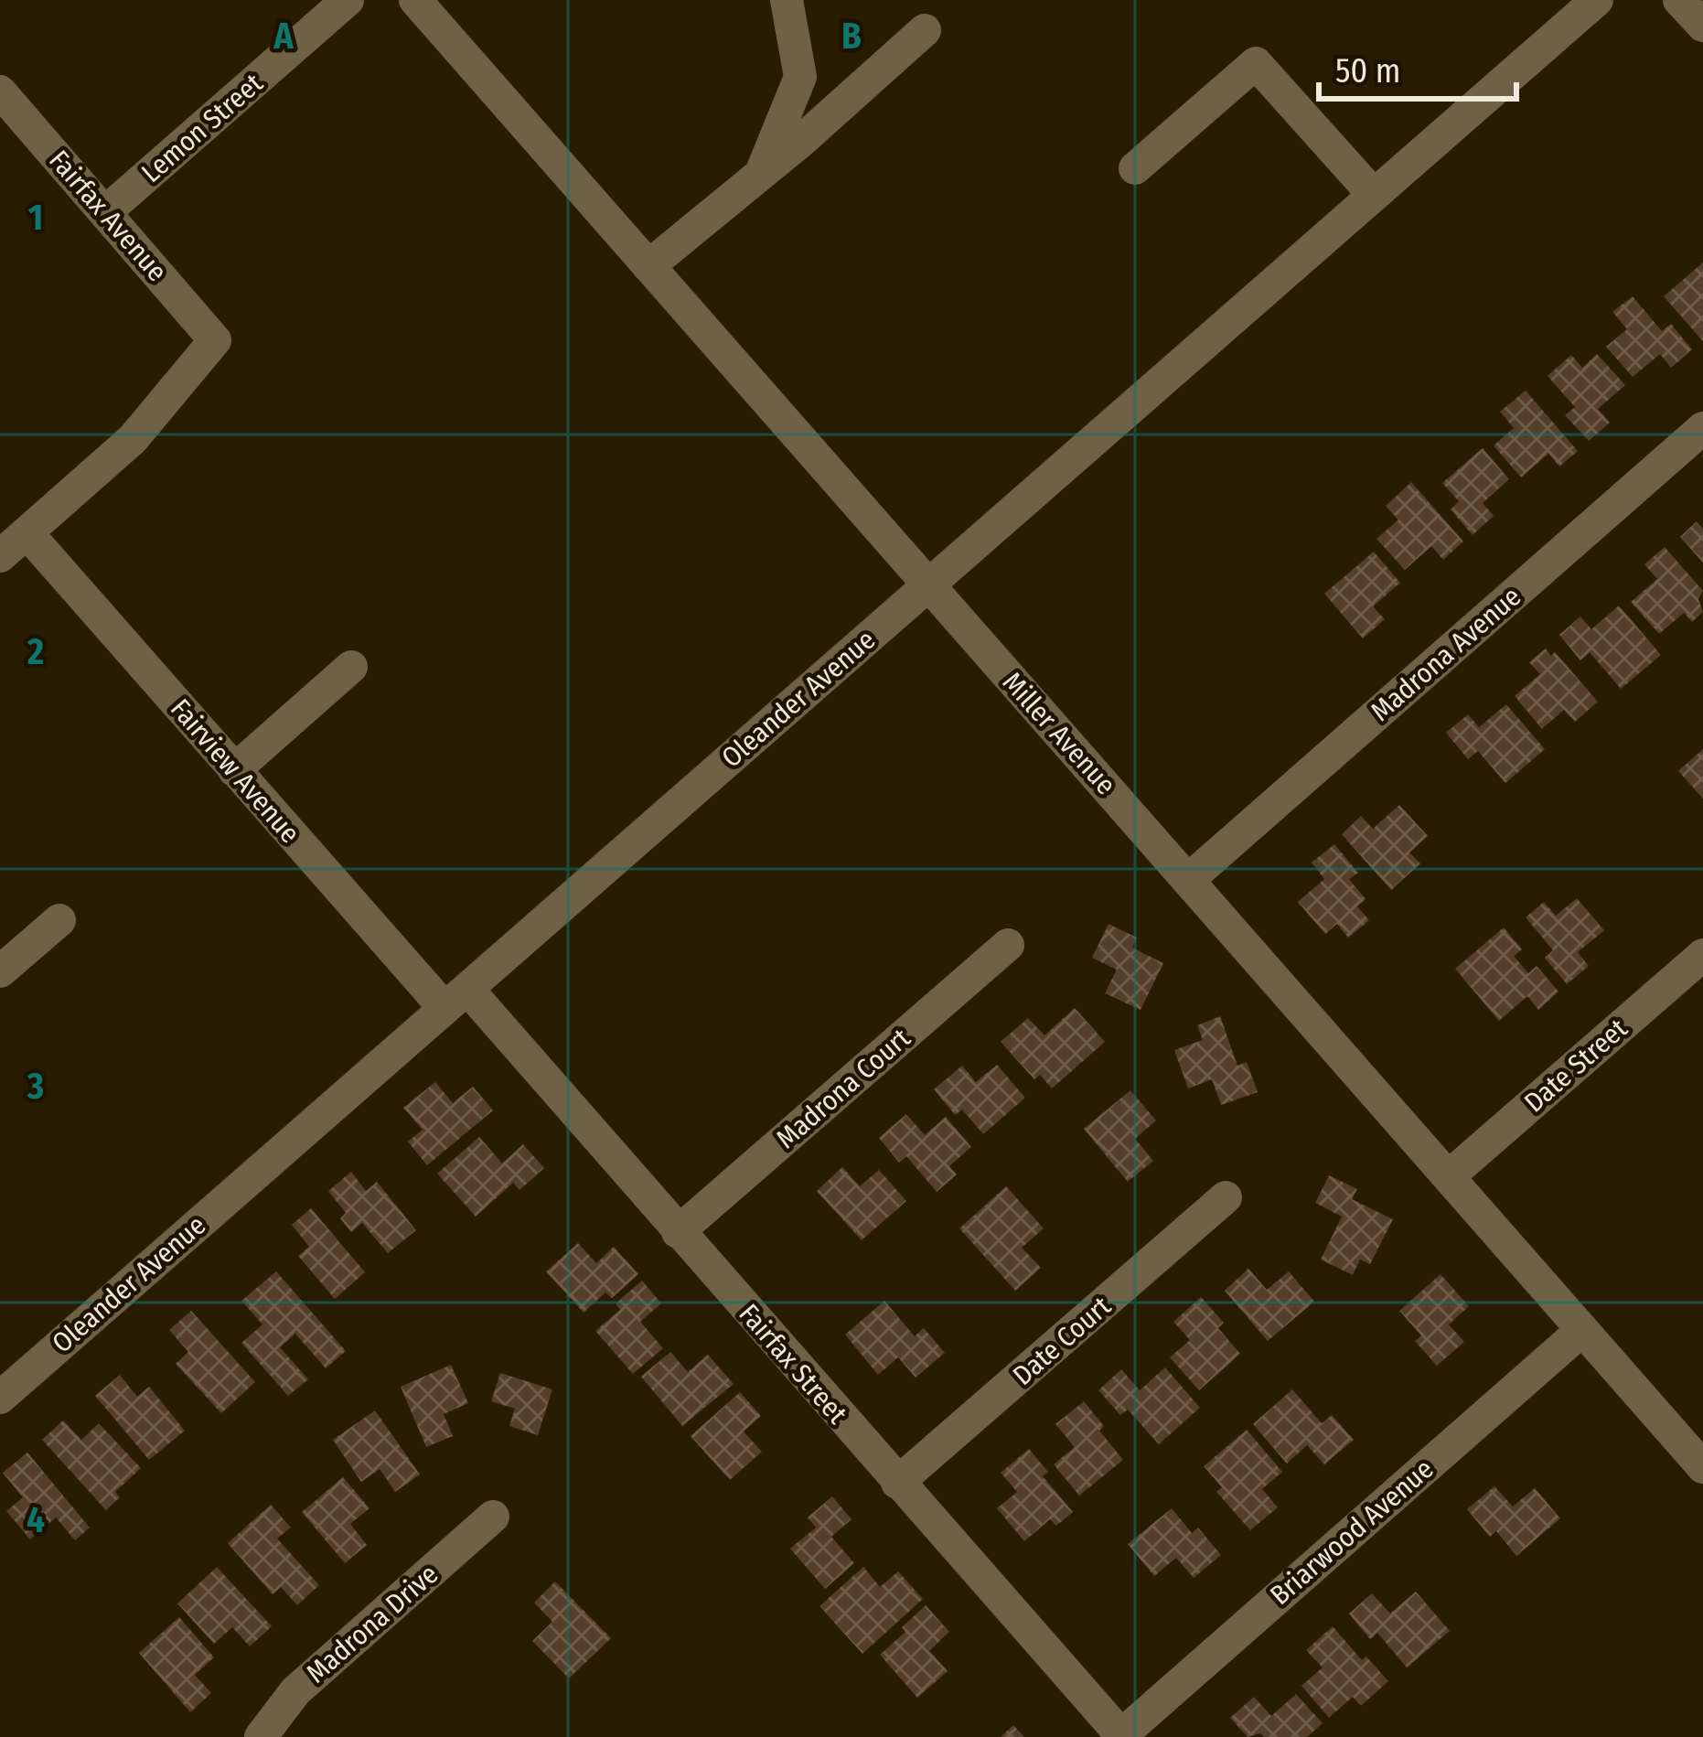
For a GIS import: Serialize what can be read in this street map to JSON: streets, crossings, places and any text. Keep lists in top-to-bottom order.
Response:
{
  "streets": {
    "street": [
      "Lemon Street",
      "Fairfax Avenue",
      "Madrona Avenue",
      "Oleander Avenue",
      "Miller Avenue",
      "Fairview Avenue",
      "Date Street",
      "Madrona Court",
      "Date Court",
      "Fairfax Street",
      "Briarwood Avenue",
      "Madrona Drive"
    ]
  },
  "crossings": [
    ["Lemon Street", "Fairfax Avenue"],
    ["Fairfax Avenue", "Fairview Avenue"],
    ["Madrona Avenue", "Miller Avenue"],
    ["Oleander Avenue", "Miller Avenue"],
    ["Oleander Avenue", "Fairview Avenue"],
    ["Oleander Avenue", "Fairfax Street"],
    ["Miller Avenue", "Date Street"],
    ["Miller Avenue", "Briarwood Avenue"],
    ["Fairview Avenue", "Fairfax Street"],
    ["Madrona Court", "Fairfax Street"],
    ["Date Court", "Fairfax Street"],
    ["Fairfax Street", "Briarwood Avenue"]
  ],
  "scale_bar": "50 m",
  "grid": {
    "columns": ["A", "B"],
    "rows": [
      "1",
      "2",
      "3",
      "4"
    ]
  }
}
